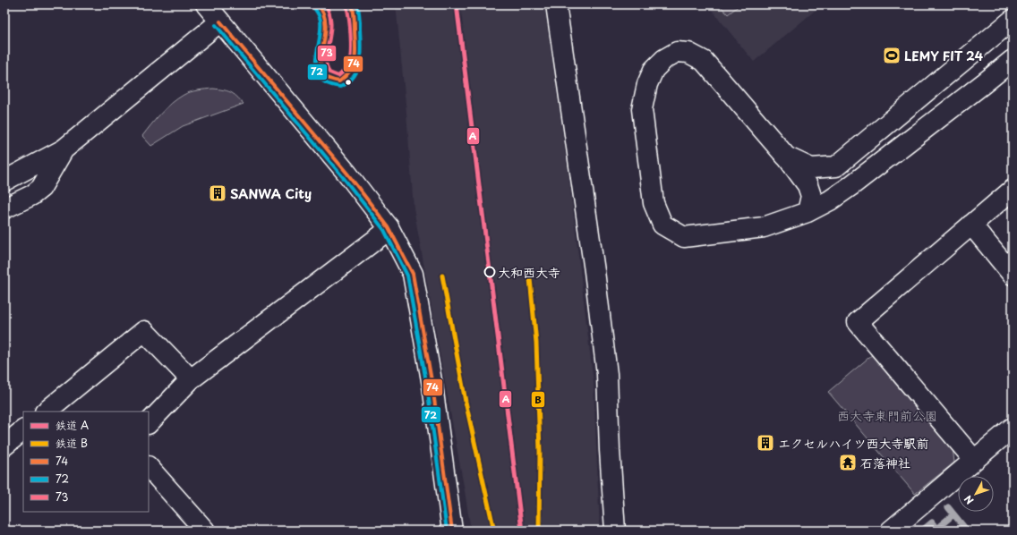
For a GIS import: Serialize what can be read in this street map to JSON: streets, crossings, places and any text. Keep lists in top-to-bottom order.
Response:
{
  "parks": ["西大寺東門前公園"],
  "places": {
    "sports": ["LEMY FIT 24"],
    "building": ["SANWA City", "エクセルハイツ西大寺駅前"],
    "other": ["大和西大寺"],
    "temple": ["石落神社"]
  },
  "lines": [
    "rail line A",
    "transit line 74",
    "transit line 72",
    "transit line 73",
    "rail line B"
  ],
  "legend": [
    "鉄道 A",
    "鉄道 B",
    "74",
    "72",
    "73"
  ],
  "north": "bottom left"
}
